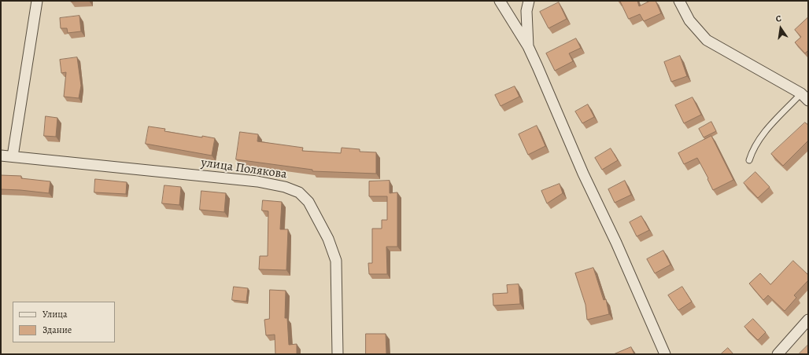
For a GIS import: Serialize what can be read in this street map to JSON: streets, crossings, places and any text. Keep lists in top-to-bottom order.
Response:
{
  "streets": {
    "street": ["улица Полякова"]
  },
  "legend": ["Улица", "Здание"],
  "north": "top"
}
